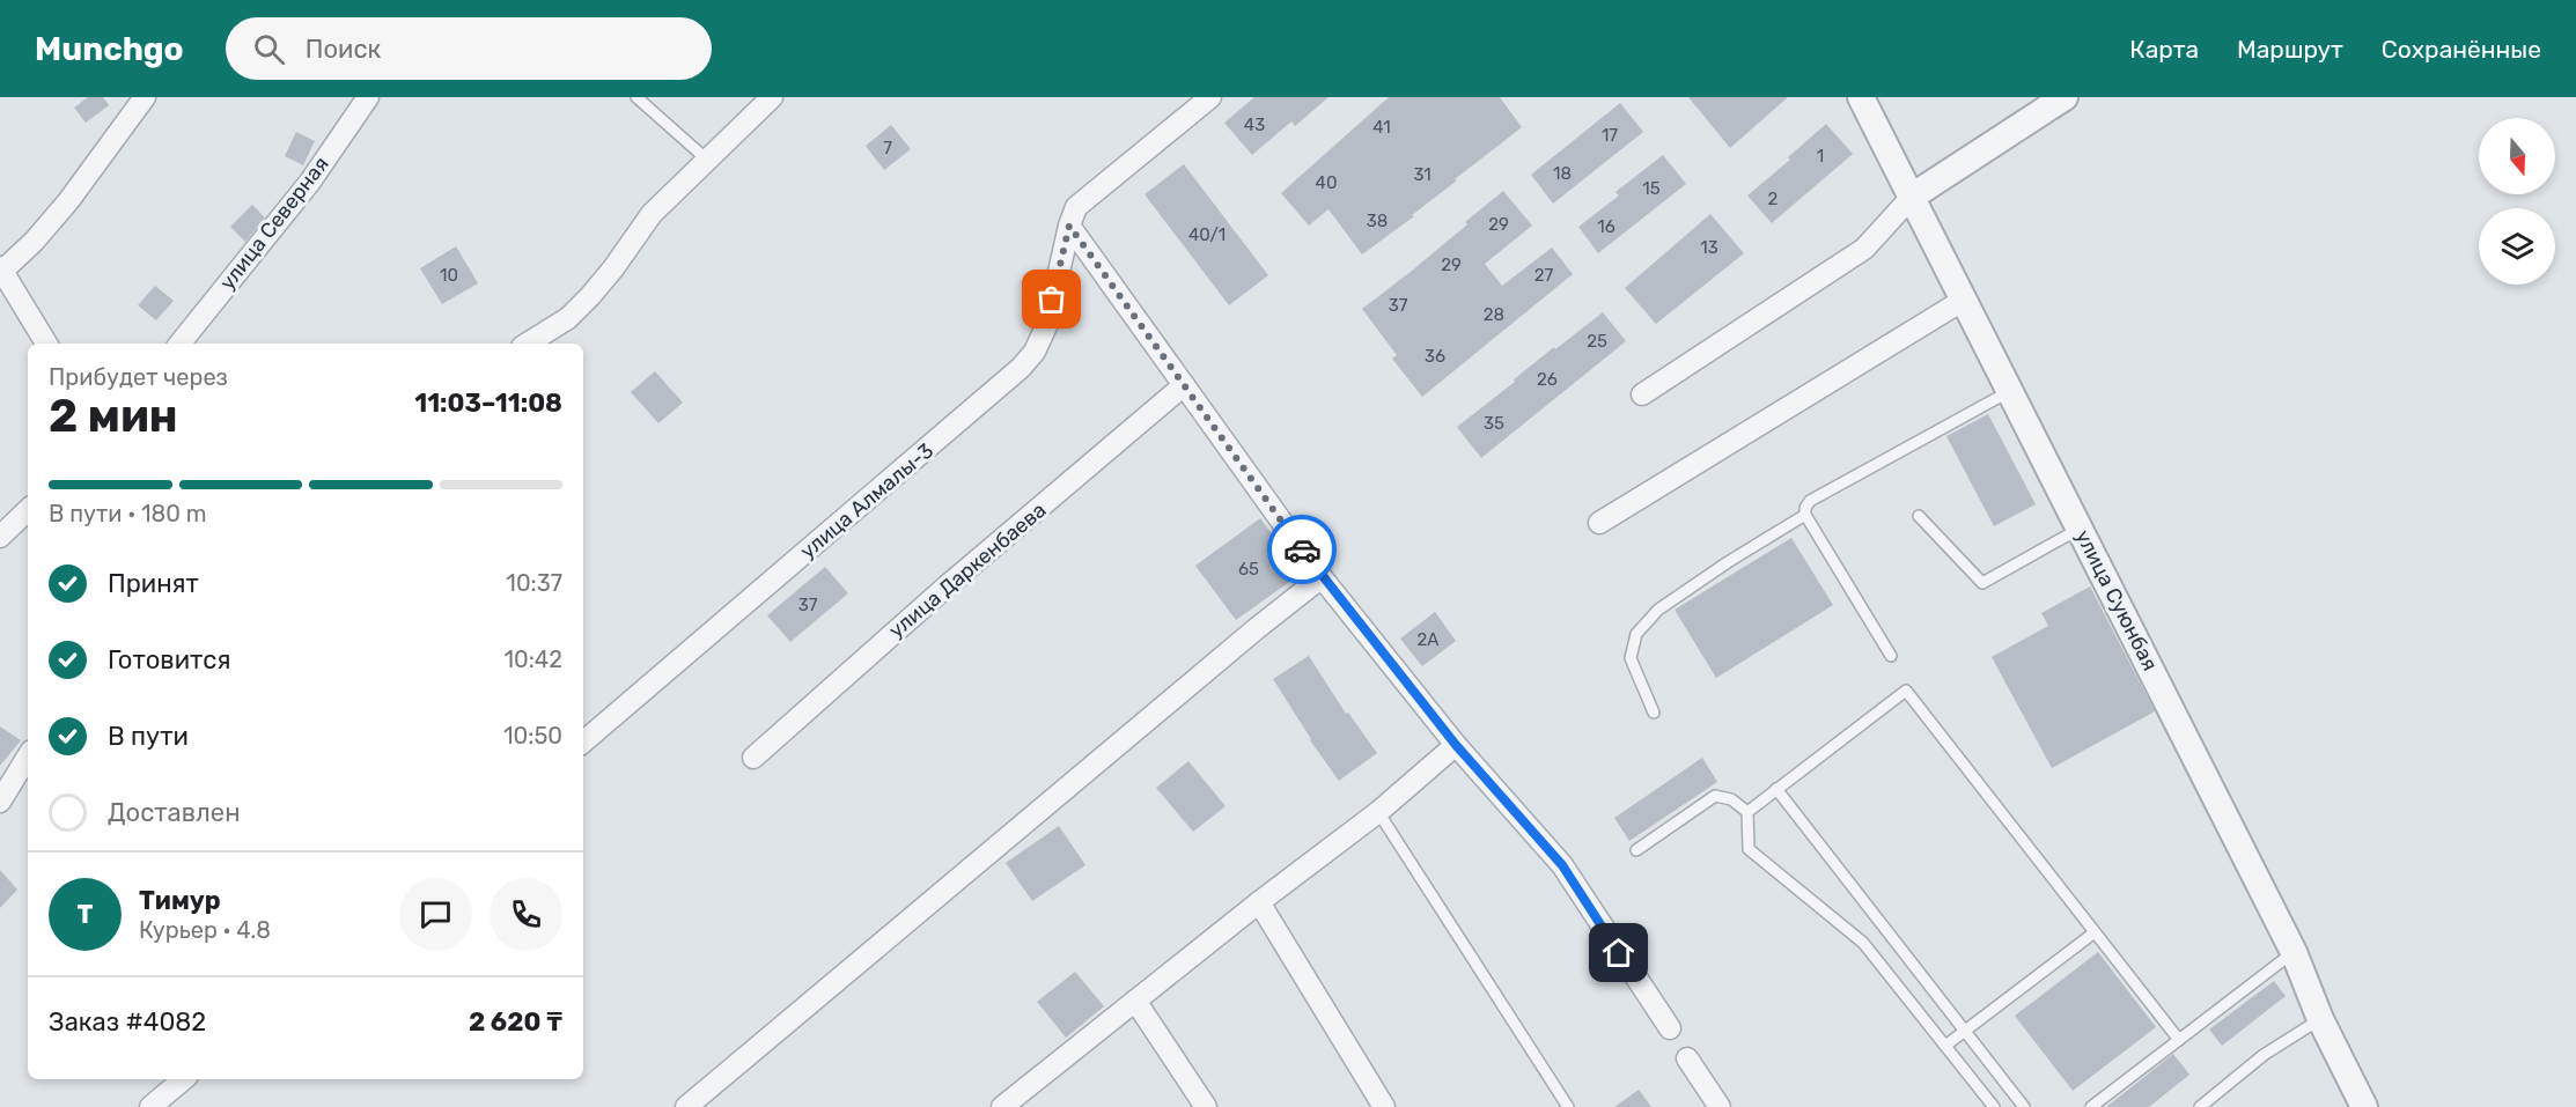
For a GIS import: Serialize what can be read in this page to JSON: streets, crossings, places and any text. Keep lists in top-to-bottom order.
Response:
{
  "streets": {
    "street": [
      "улица Северная",
      "улица Алмалы-3",
      "улица Даркенбаева",
      "улица Суюнбая"
    ]
  },
  "house_numbers": [
    "43",
    "41",
    "17",
    "7",
    "1",
    "18",
    "31",
    "40",
    "15",
    "2",
    "38",
    "29",
    "16",
    "40/1",
    "13",
    "29",
    "10",
    "27",
    "37",
    "28",
    "25",
    "36",
    "26",
    "35",
    "65",
    "37",
    "2А"
  ],
  "north": "bottom",
  "page": {
    "header": "Munchgo",
    "search": "Поиск",
    "nav": ["Карта", "Маршрут", "Сохранённые"],
    "heading": ["2 мин", "Прибудет через", "11:03–11:08"],
    "panel": [
      "Тимур",
      "Курьер · 4.8",
      "Заказ #4082",
      "2 620 ₸"
    ],
    "bar": "В пути · 180 m",
    "list": [
      ["Принят", "10:37"],
      ["Готовится", "10:42"],
      ["В пути", "10:50"],
      "Доставлен"
    ],
    "round": "Т"
  }
}
